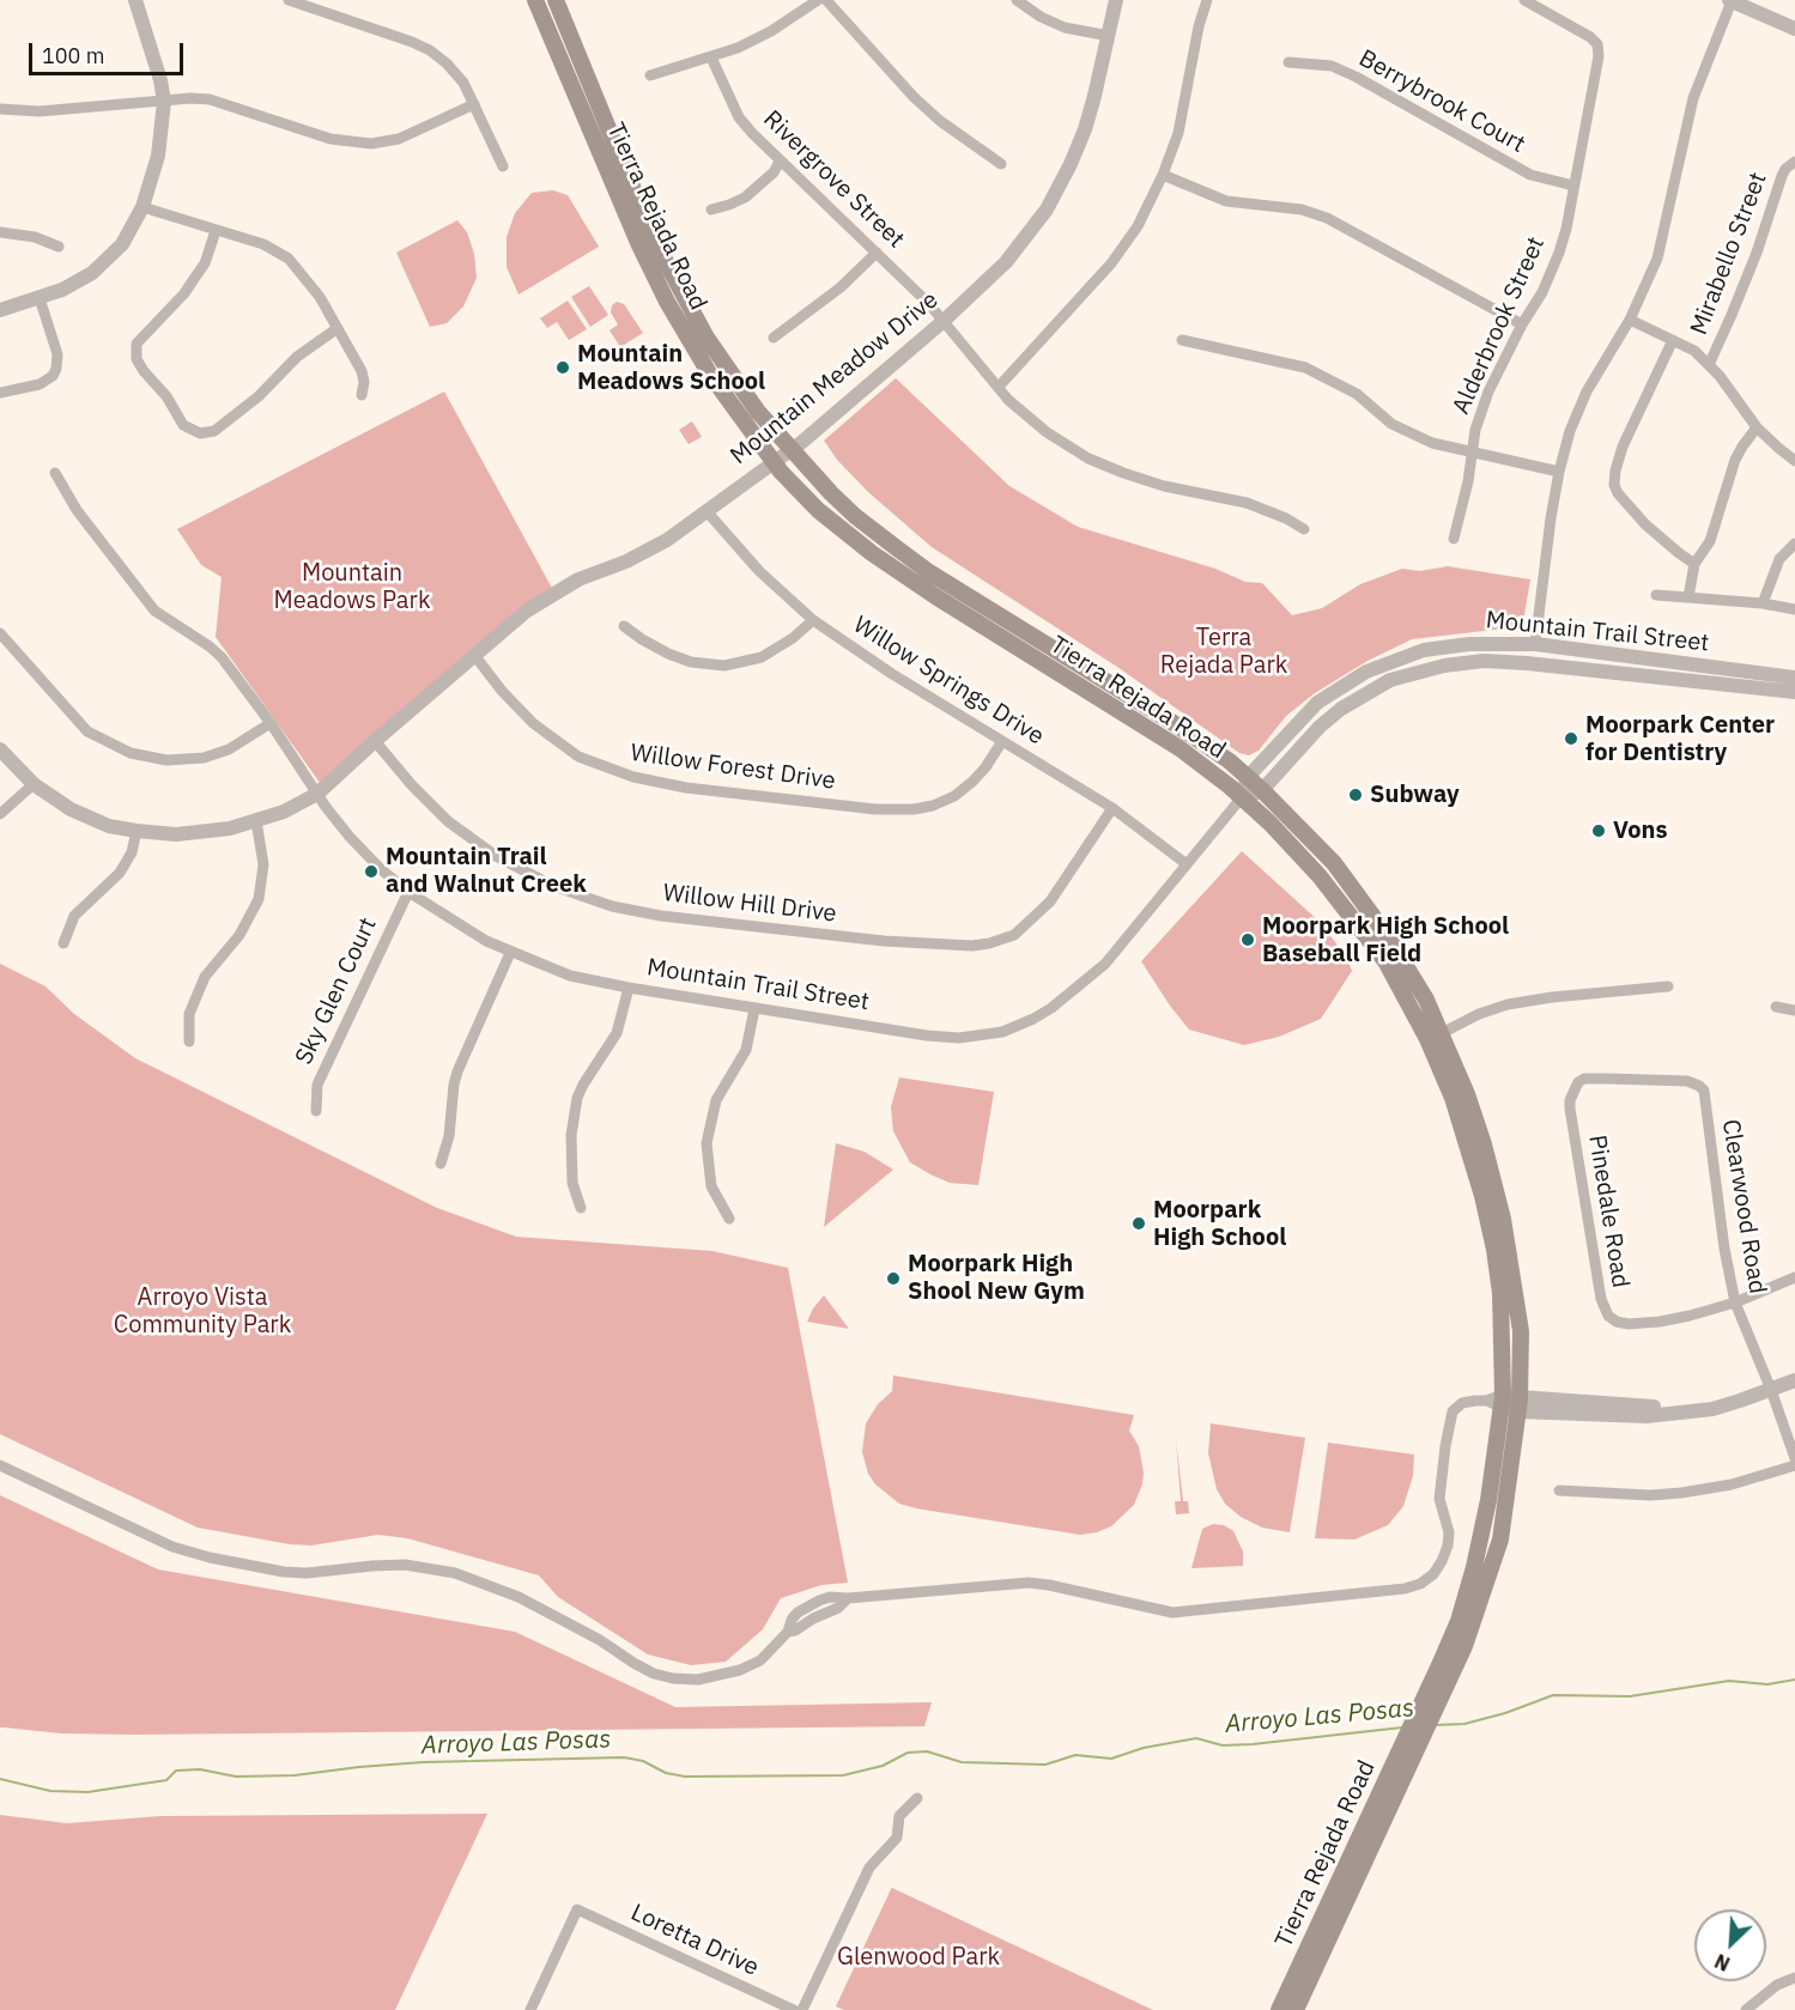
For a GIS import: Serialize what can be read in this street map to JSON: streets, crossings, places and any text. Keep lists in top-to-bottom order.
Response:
{
  "streets": {
    "main road": ["Tierra Rejada Road"],
    "street": [
      "Berrybrook Court",
      "Rivergrove Street",
      "Mirabello Street",
      "Alderbrook Street",
      "Mountain Meadow Drive",
      "Mountain Trail Street",
      "Willow Springs Drive",
      "Willow Forest Drive",
      "Willow Hill Drive",
      "Sky Glen Court",
      "Clearwood Road",
      "Pinedale Road",
      "Loretta Drive"
    ]
  },
  "crossings": [
    ["Berrybrook Court", "Alderbrook Street"],
    ["Rivergrove Street", "Mountain Meadow Drive"],
    ["Tierra Rejada Road", "Mountain Meadow Drive"],
    ["Tierra Rejada Road", "Mountain Trail Street"],
    ["Mountain Meadow Drive", "Mountain Trail Street"],
    ["Mountain Meadow Drive", "Willow Springs Drive"],
    ["Mountain Meadow Drive", "Willow Forest Drive"],
    ["Mountain Meadow Drive", "Willow Hill Drive"],
    ["Mountain Trail Street", "Willow Springs Drive"],
    ["Mountain Trail Street", "Sky Glen Court"],
    ["Willow Springs Drive", "Willow Forest Drive"],
    ["Willow Springs Drive", "Willow Hill Drive"],
    ["Clearwood Road", "Pinedale Road"]
  ],
  "water": ["Arroyo Las Posas"],
  "parks": [
    "Mountain Meadows Park",
    "Terra Rejada Park",
    "Arroyo Vista Community Park",
    "Glenwood Park"
  ],
  "places": [
    "Mountain Meadows School",
    "Moorpark Center for Dentistry",
    "Subway",
    "Vons",
    "Mountain Trail and Walnut Creek",
    "Moorpark High School Baseball Field",
    "Moorpark High School",
    "Moorpark High Shool New Gym"
  ],
  "scale_bar": "100 m",
  "north": "bottom left"
}
